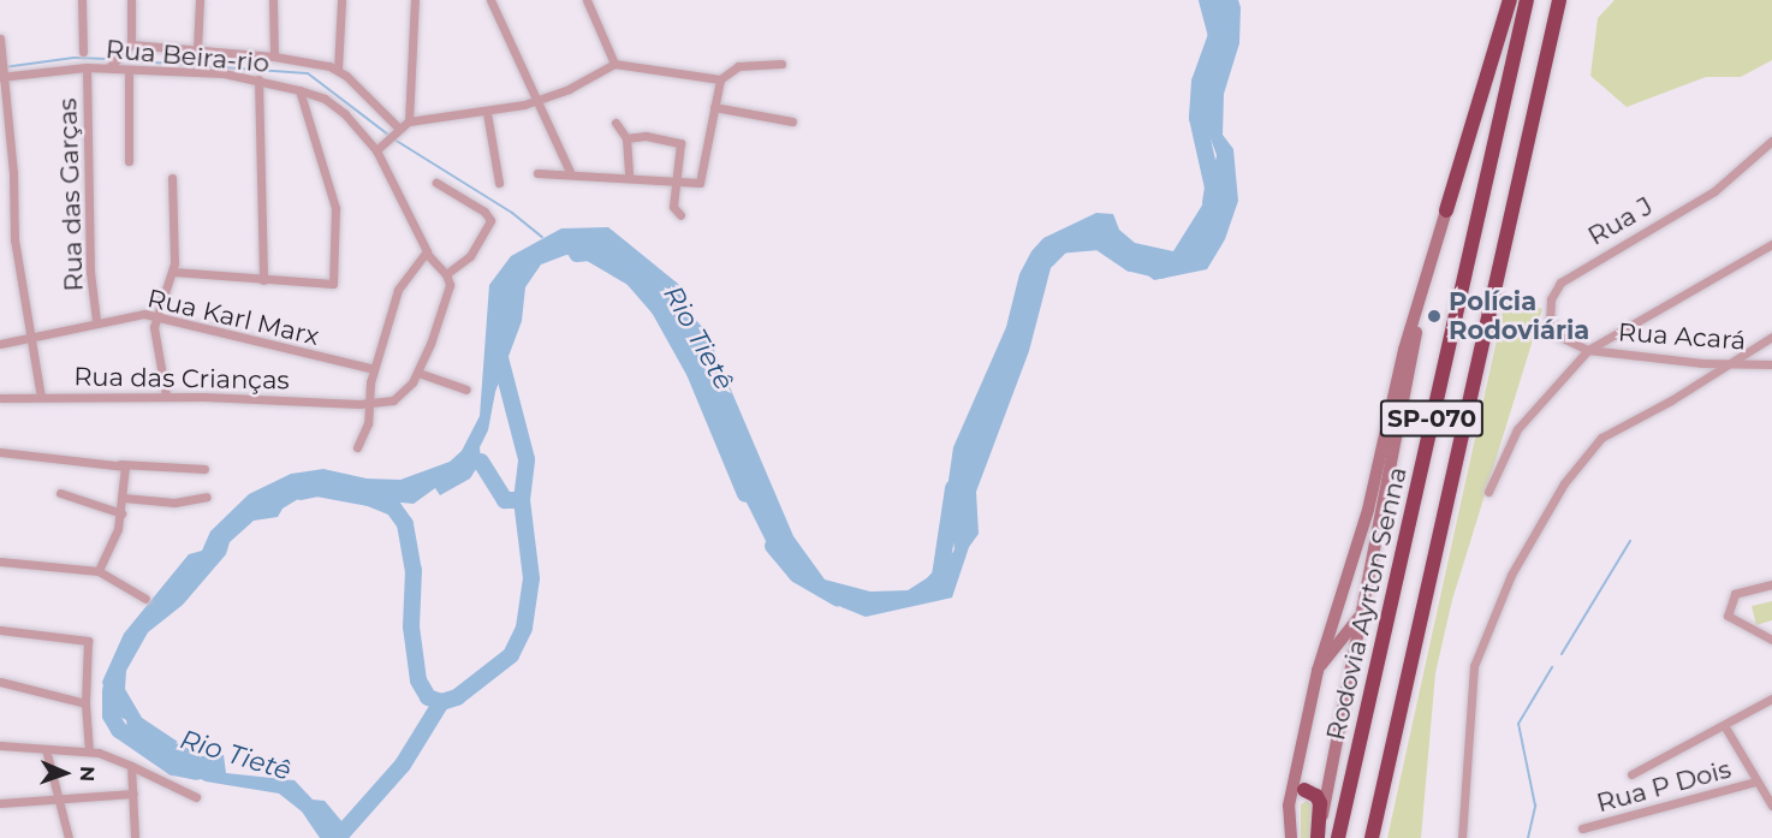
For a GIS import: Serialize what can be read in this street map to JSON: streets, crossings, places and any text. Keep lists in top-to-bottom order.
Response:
{
  "streets": {
    "highway": ["SP-070", "Rodovia Ayrton Senna"],
    "street": [
      "Rua Beira-rio",
      "Rua das Garças",
      "Rua J",
      "Rua Karl Marx",
      "Rua Acará",
      "Rua das Crianças",
      "Rua P Dois"
    ]
  },
  "crossings": [
    ["Rua Beira-rio", "Rua das Garças"],
    ["Rua das Garças", "Rua Karl Marx"],
    ["Rua J", "Rua Acará"]
  ],
  "water": ["Rio Tietê"],
  "places": ["Polícia Rodoviária"],
  "north": "right"
}
